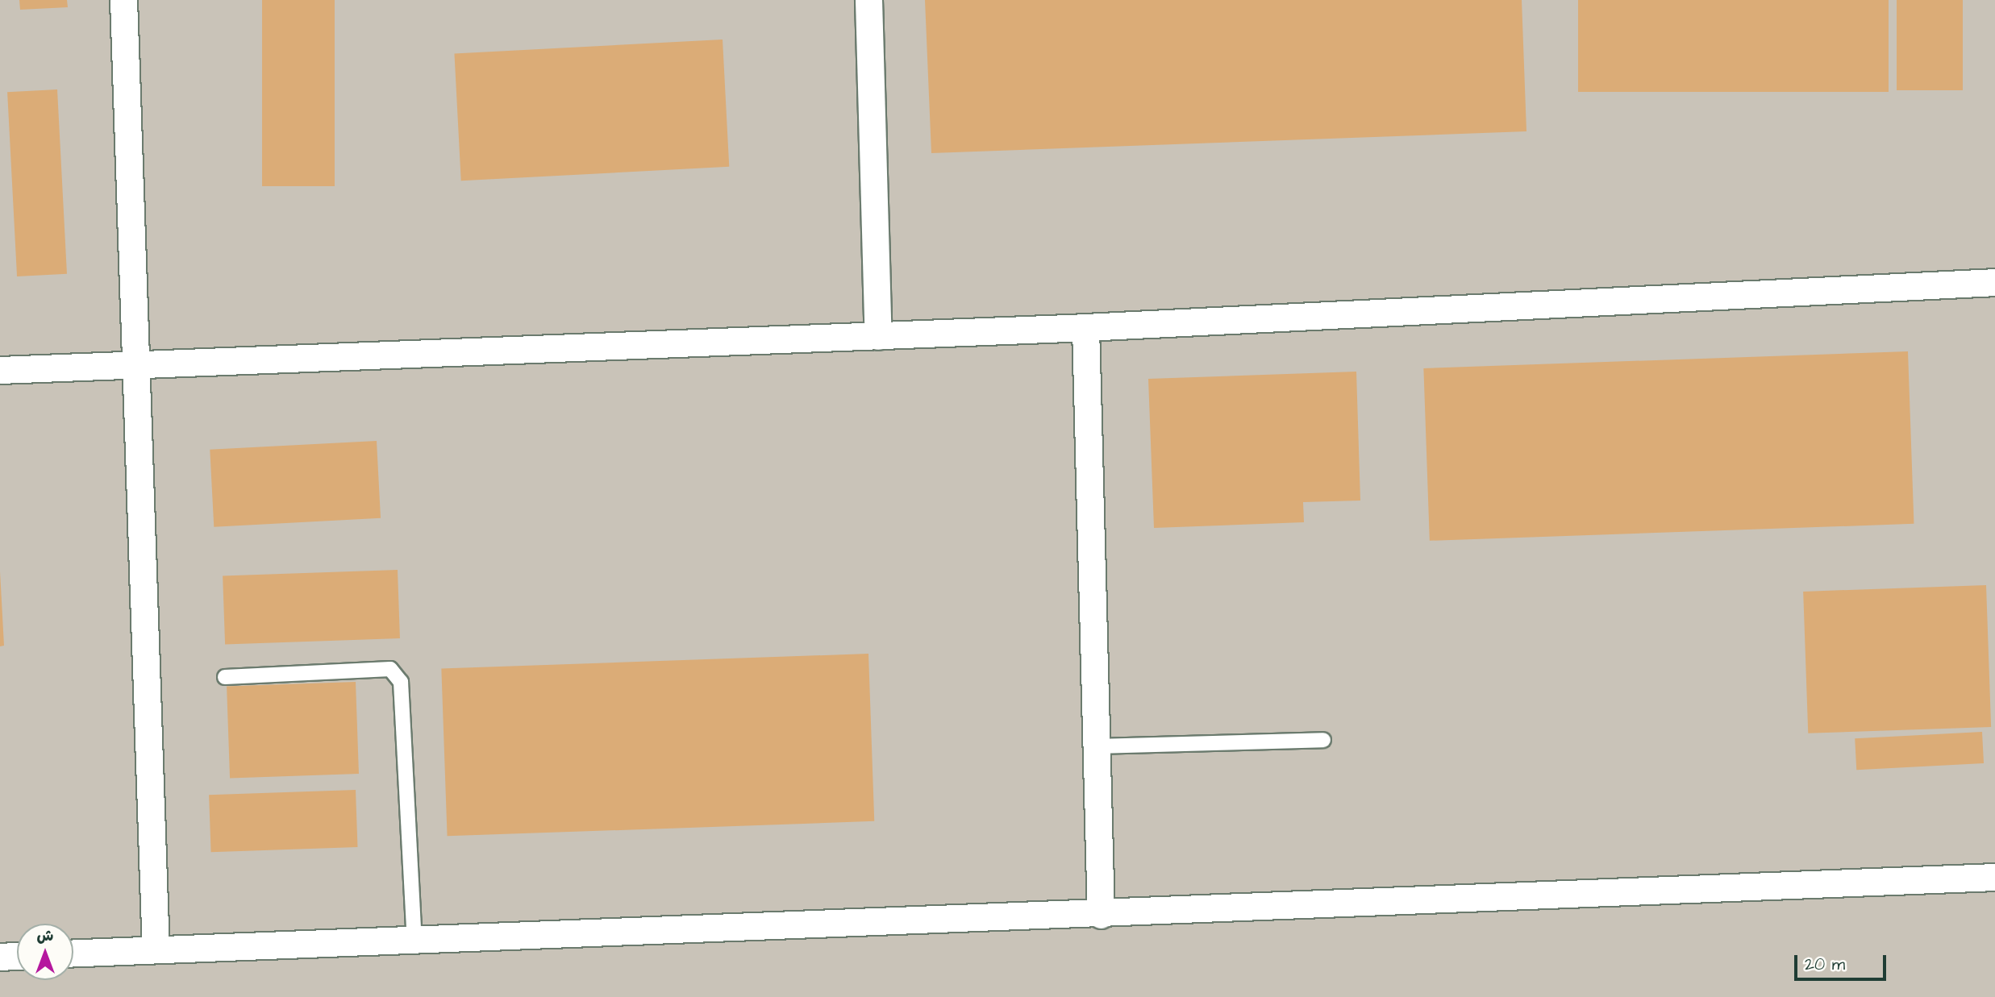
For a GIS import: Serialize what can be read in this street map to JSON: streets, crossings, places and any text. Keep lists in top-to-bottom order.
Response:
{
  "scale_bar": "20 m",
  "north": "top"
}
